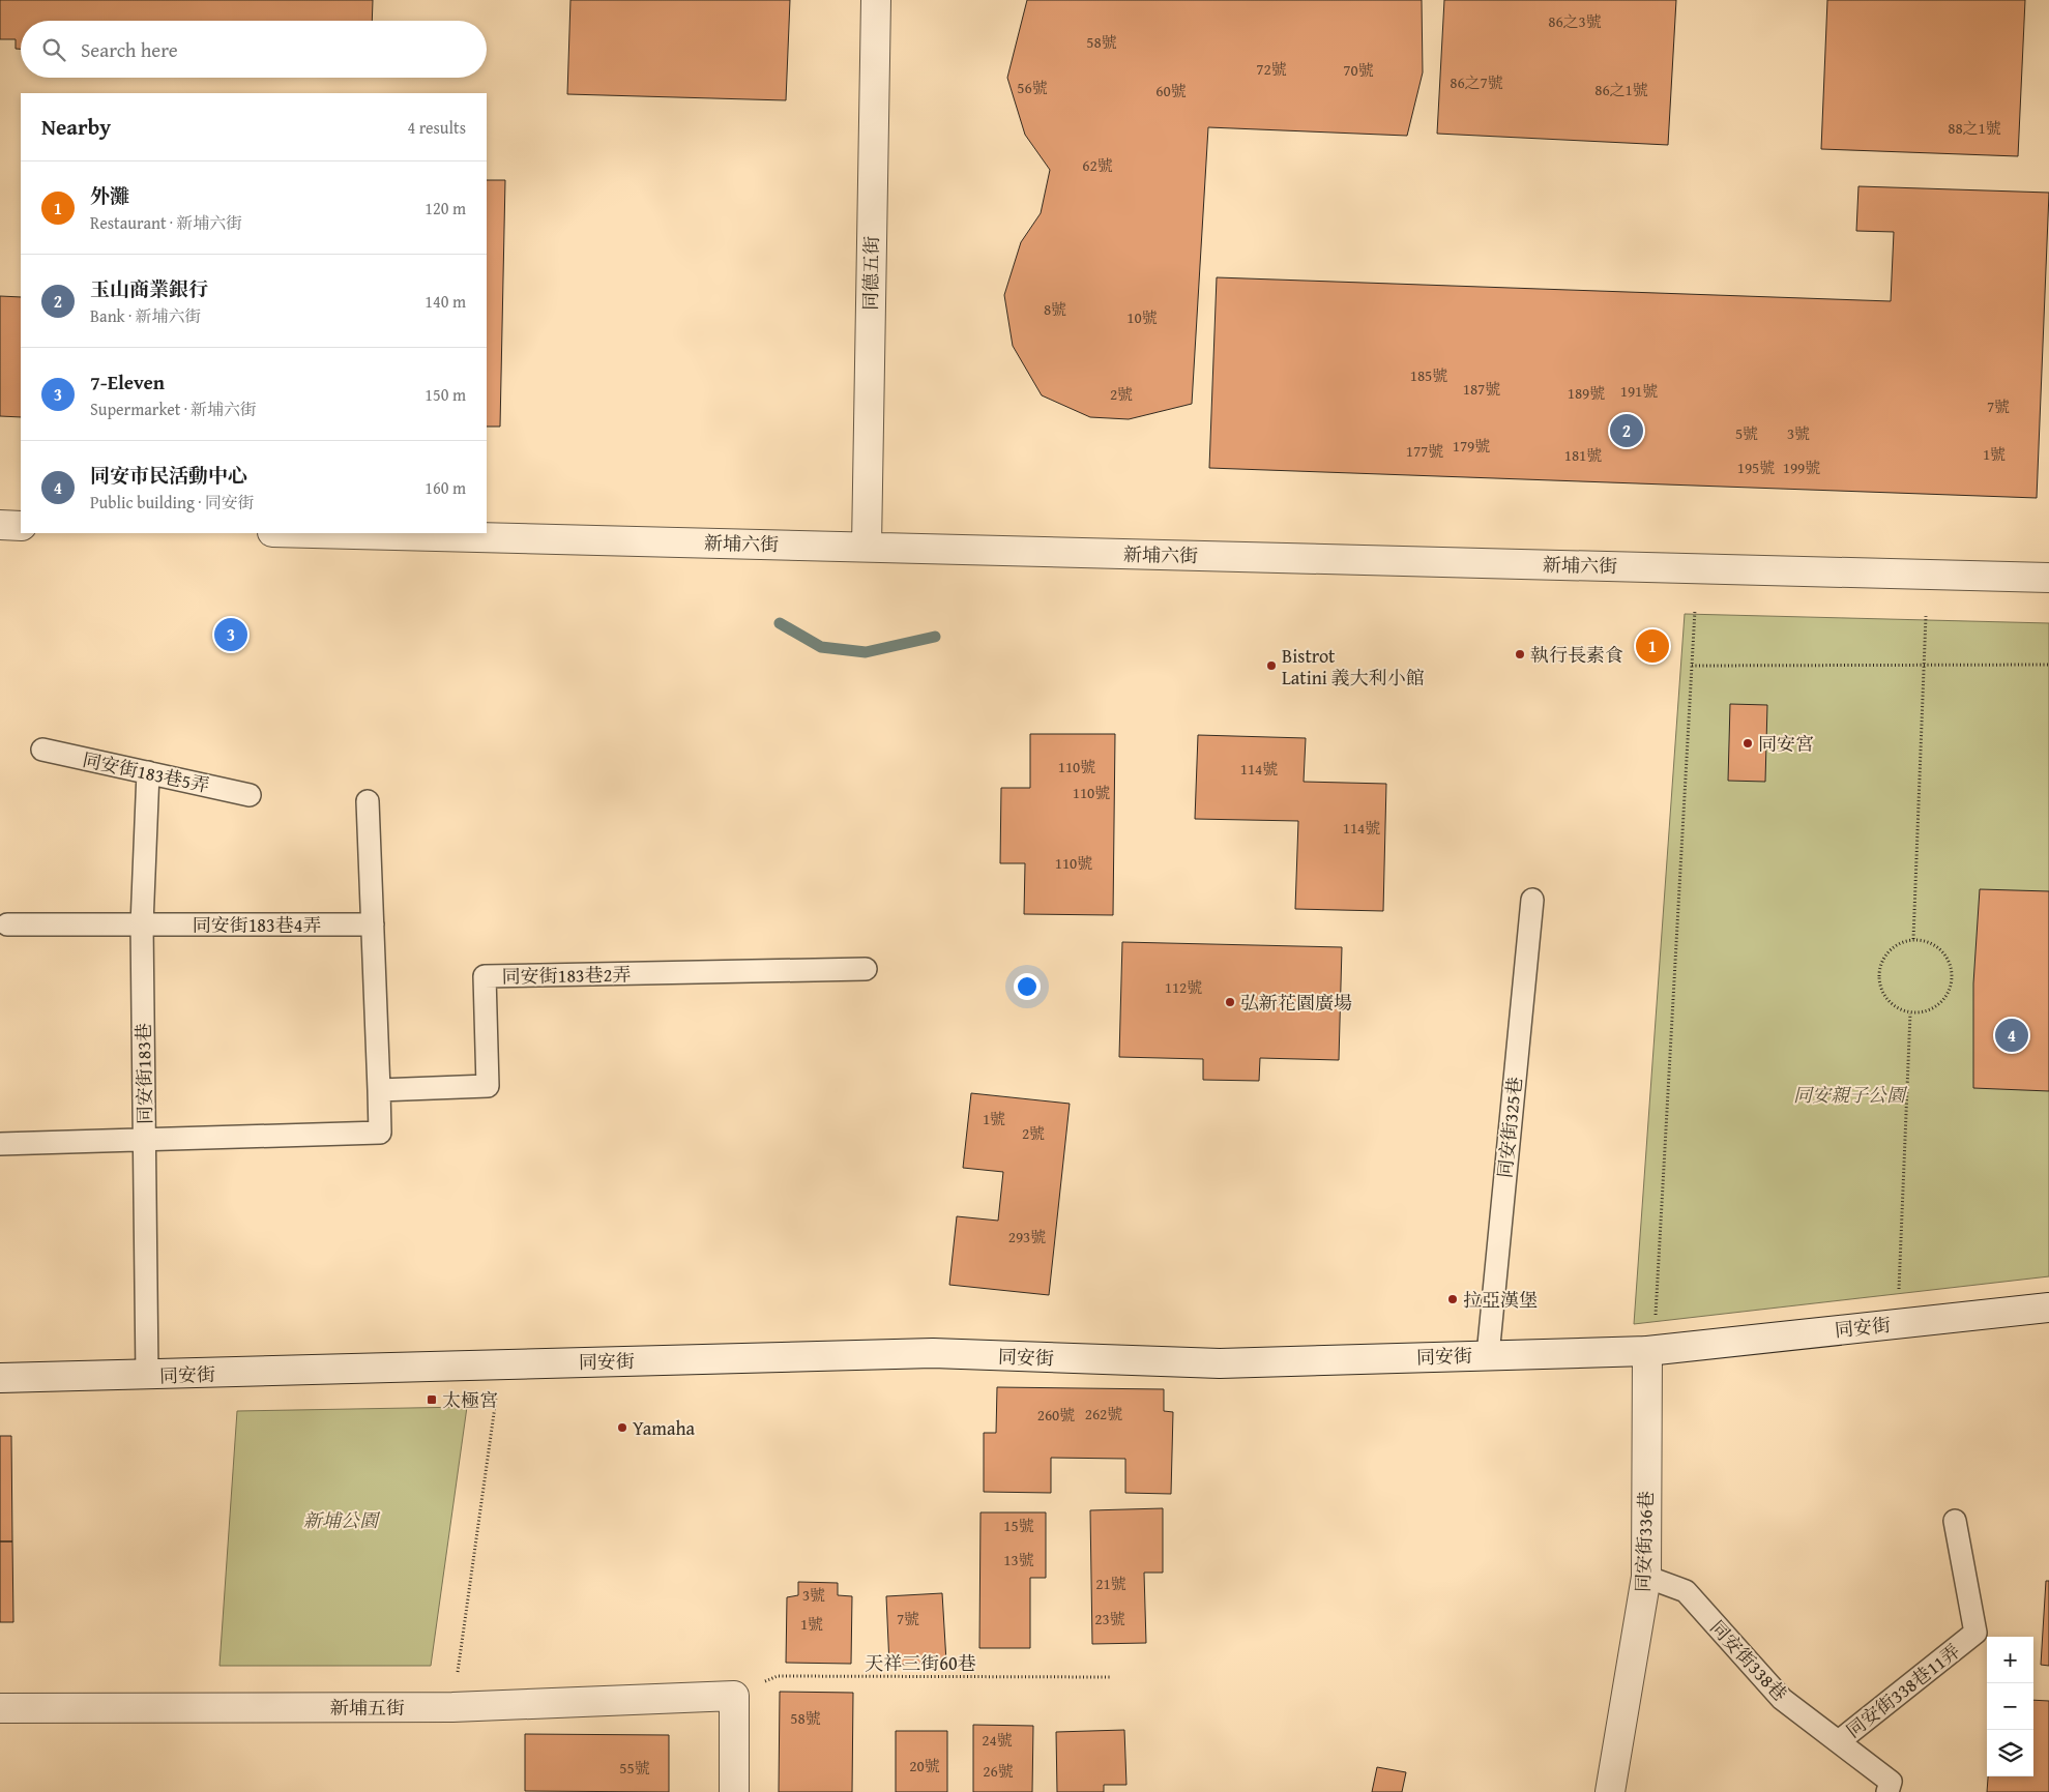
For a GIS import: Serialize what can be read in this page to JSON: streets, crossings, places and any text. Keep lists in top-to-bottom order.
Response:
{
  "streets": {
    "street": [
      "同德五街",
      "新埔六街",
      "同安街",
      "同安街336巷",
      "新埔五街"
    ],
    "lane": [
      "同安街183巷5弄",
      "同安街183巷4弄",
      "同安街183巷2弄",
      "同安街183巷",
      "同安街325巷",
      "同安街338巷",
      "同安街338巷11弄"
    ],
    "path": ["天祥三街60巷"]
  },
  "crossings": [
    ["同德五街", "新埔六街"],
    ["同安街183巷5弄", "同安街183巷"],
    ["同安街183巷4弄", "同安街183巷"],
    ["同安街183巷", "同安街"],
    ["同安街325巷", "同安街"],
    ["同安街", "同安街336巷"],
    ["同安街336巷", "同安街338巷"],
    ["同安街338巷", "同安街338巷11弄"],
    ["天祥三街60巷", "新埔五街"]
  ],
  "parks": ["同安親子公園", "新埔公園"],
  "places": {
    "other": [
      "執行長素食",
      "Bistrot Latini 義大利小館",
      "同安宮",
      "弘新花園廣場",
      "拉亞漢堡",
      "Yamaha"
    ],
    "transit": ["太極宮"]
  },
  "house_numbers": [
    "86之3號",
    "58號",
    "72號",
    "70號",
    "86之7號",
    "56號",
    "86之1號",
    "60號",
    "88之1號",
    "62號",
    "8號",
    "10號",
    "185號",
    "187號",
    "191號",
    "189號",
    "2號",
    "7號",
    "5號",
    "3號",
    "179號",
    "177號",
    "1號",
    "181號",
    "195號",
    "199號",
    "110號",
    "114號",
    "110號",
    "114號",
    "110號",
    "112號",
    "1號",
    "2號",
    "293號",
    "262號",
    "260號",
    "15號",
    "13號",
    "21號",
    "3號",
    "7號",
    "23號",
    "1號",
    "58號",
    "24號",
    "20號",
    "55號",
    "26號"
  ],
  "page": {
    "search": "Search here",
    "heading": ["Nearby", "4 results"],
    "list": [
      {
        "mark": "1",
        "name": "外灘",
        "note": "Restaurant · 新埔六街",
        "value": "120 m"
      },
      {
        "mark": "2",
        "name": "玉山商業銀行",
        "note": "Bank · 新埔六街",
        "value": "140 m"
      },
      {
        "mark": "3",
        "name": "7-Eleven",
        "note": "Supermarket · 新埔六街",
        "value": "150 m"
      },
      {
        "mark": "4",
        "name": "同安市民活動中心",
        "note": "Public building · 同安街",
        "value": "160 m"
      }
    ],
    "pins": [
      "2",
      "3",
      "1",
      "4"
    ],
    "map_buttons": ["+", "−"]
  }
}
